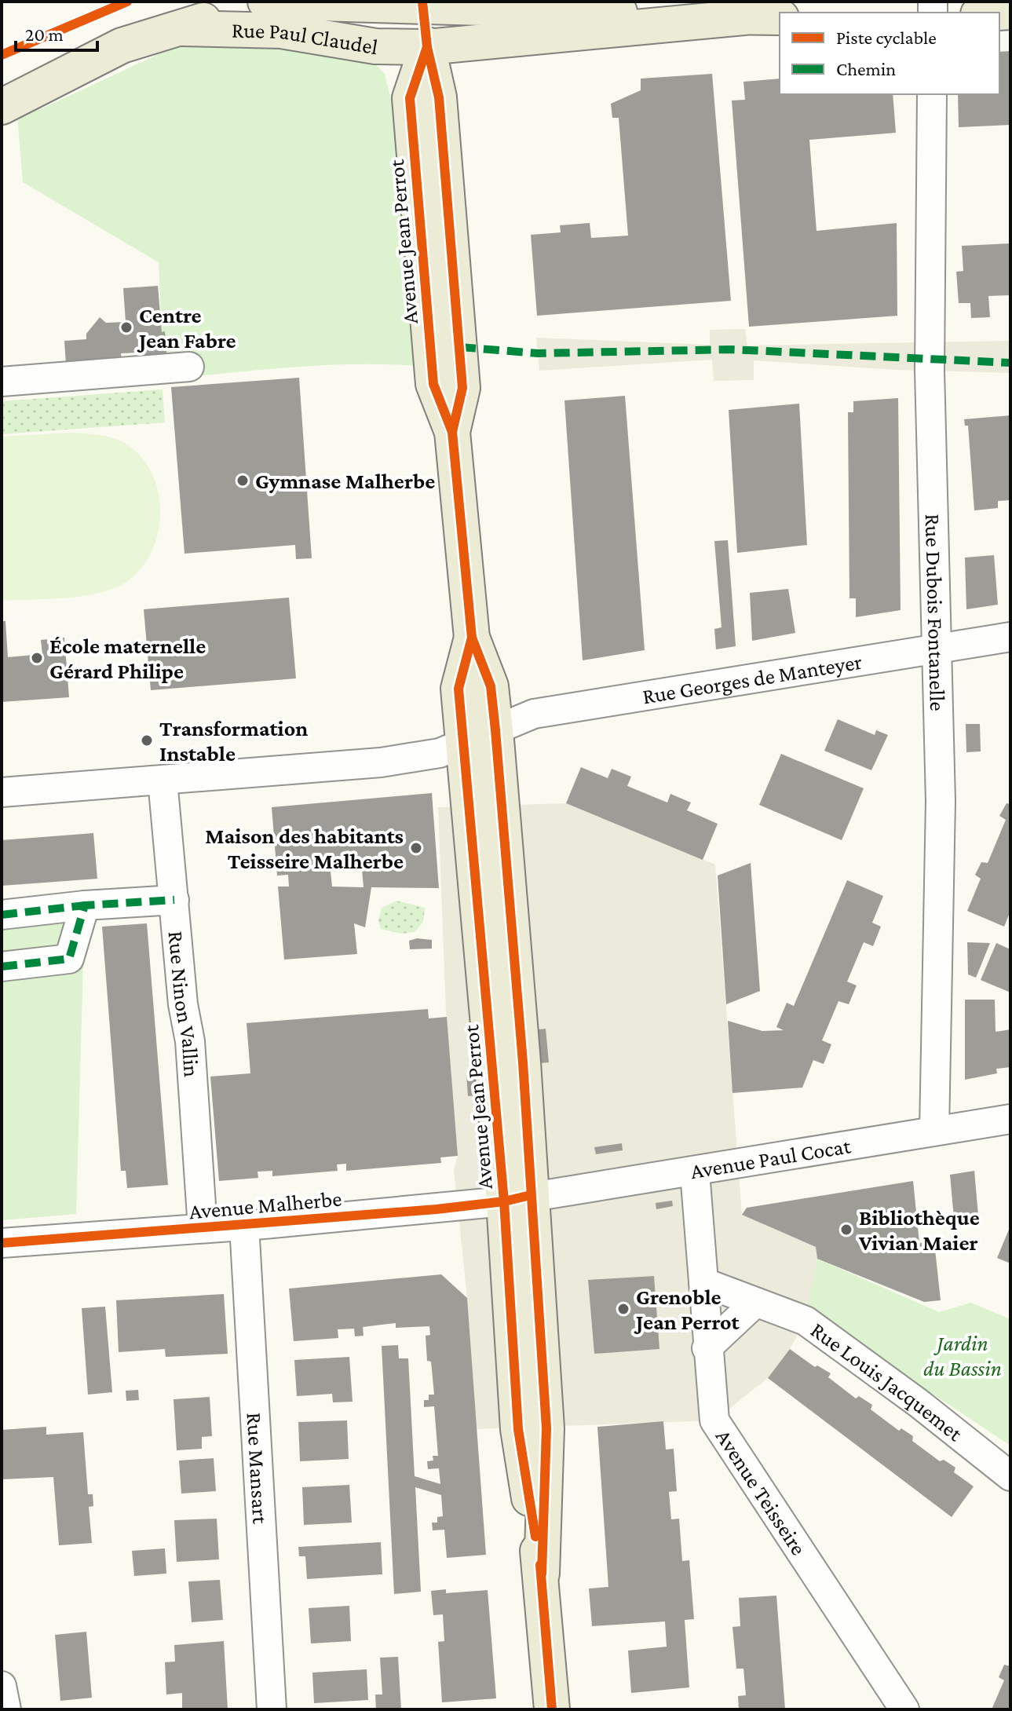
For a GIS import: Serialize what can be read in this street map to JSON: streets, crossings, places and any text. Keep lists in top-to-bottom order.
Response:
{
  "streets": {
    "main road": ["Rue Paul Claudel", "Avenue Jean Perrot"],
    "street": [
      "Rue Dubois Fontanelle",
      "Rue Georges de Manteyer",
      "Rue Ninon Vallin",
      "Avenue Paul Cocat",
      "Avenue Malherbe",
      "Rue Louis Jacquemet",
      "Rue Mansart",
      "Avenue Teisseire"
    ]
  },
  "crossings": [
    ["Rue Paul Claudel", "Avenue Jean Perrot"],
    ["Avenue Jean Perrot", "Rue Georges de Manteyer"],
    ["Avenue Jean Perrot", "Avenue Paul Cocat"],
    ["Avenue Jean Perrot", "Avenue Malherbe"],
    ["Rue Dubois Fontanelle", "Rue Georges de Manteyer"],
    ["Rue Dubois Fontanelle", "Avenue Paul Cocat"],
    ["Rue Ninon Vallin", "Avenue Malherbe"],
    ["Avenue Paul Cocat", "Avenue Malherbe"],
    ["Avenue Paul Cocat", "Avenue Teisseire"],
    ["Avenue Malherbe", "Rue Mansart"],
    ["Rue Louis Jacquemet", "Avenue Teisseire"]
  ],
  "parks": ["Jardin du Bassin"],
  "places": [
    "Centre Jean Fabre",
    "Gymnase Malherbe",
    "École maternelle Gérard Philipe",
    "Transformation Instable",
    "Maison des habitants Teisseire Malherbe",
    "Bibliothèque Vivian Maier",
    "Grenoble Jean Perrot"
  ],
  "legend": ["Piste cyclable", "Chemin"],
  "scale_bar": "20 m"
}
